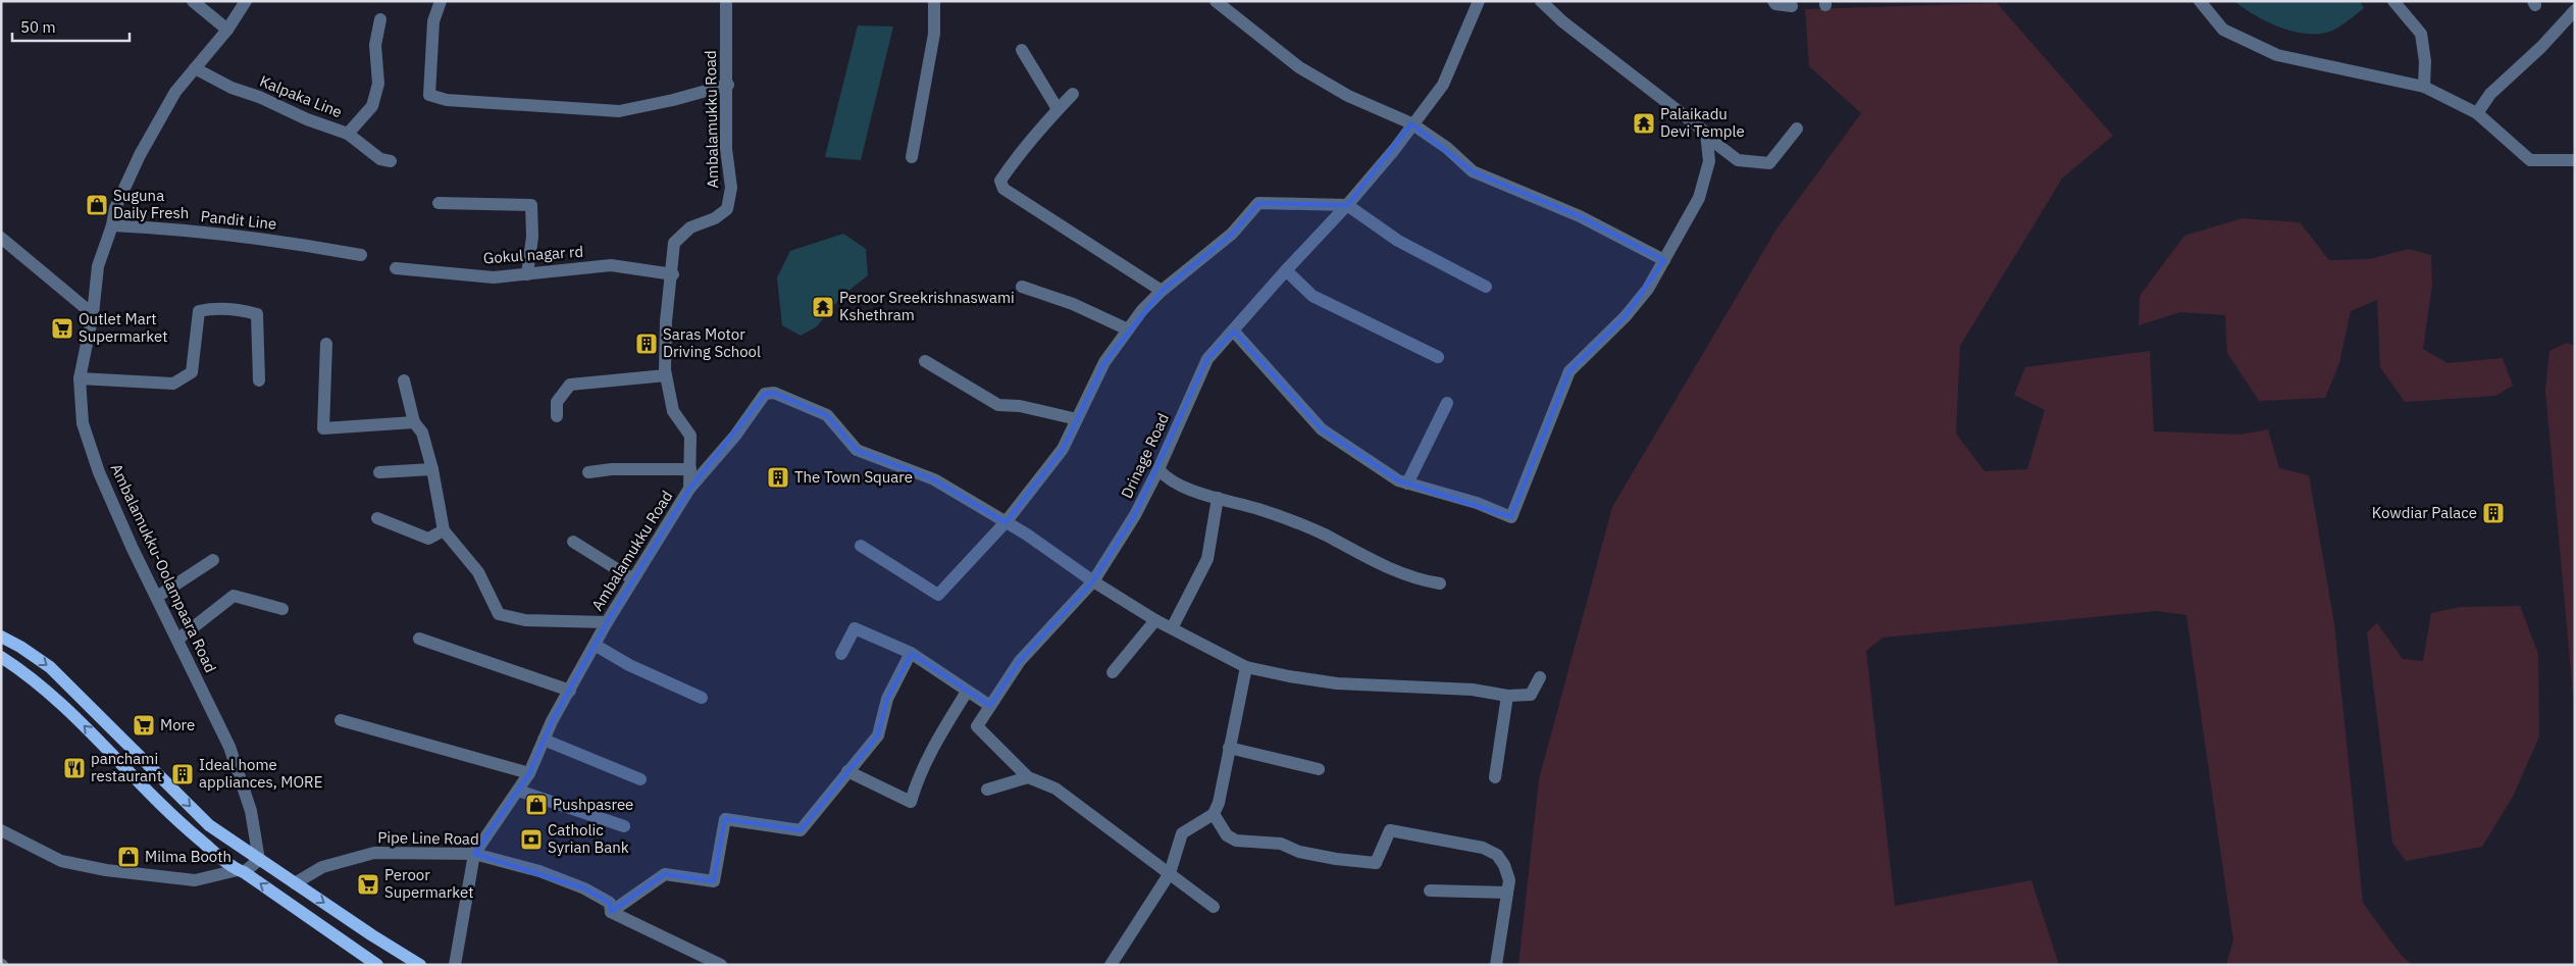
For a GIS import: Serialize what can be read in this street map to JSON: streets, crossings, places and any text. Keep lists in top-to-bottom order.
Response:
{
  "streets": {
    "street": [
      "Kalpaka Line",
      "Ambalamukku Road",
      "Pandit Line",
      "Gokul nagar rd",
      "Drinage Road",
      "Ambalamukku-Oolampaara Road",
      "Pipe Line Road"
    ]
  },
  "crossings": [
    ["Kalpaka Line", "Ambalamukku-Oolampaara Road"],
    ["Ambalamukku Road", "Gokul nagar rd"],
    ["Ambalamukku Road", "Pipe Line Road"],
    ["Pandit Line", "Ambalamukku-Oolampaara Road"]
  ],
  "places": {
    "temple": ["Palaikadu Devi Temple", "Peroor Sreekrishnaswami Kshethram"],
    "shop": ["Suguna Daily Fresh", "Pushpasree", "Milma Booth"],
    "supermarket": ["Outlet Mart Supermarket", "More", "Peroor Supermarket"],
    "building": [
      "Saras Motor Driving School",
      "The Town Square",
      "Kowdiar Palace",
      "Ideal home appliances, MORE"
    ],
    "restaurant": ["panchami restaurant"],
    "bank": ["Catholic Syrian Bank"]
  },
  "scale_bar": "50 m"
}
